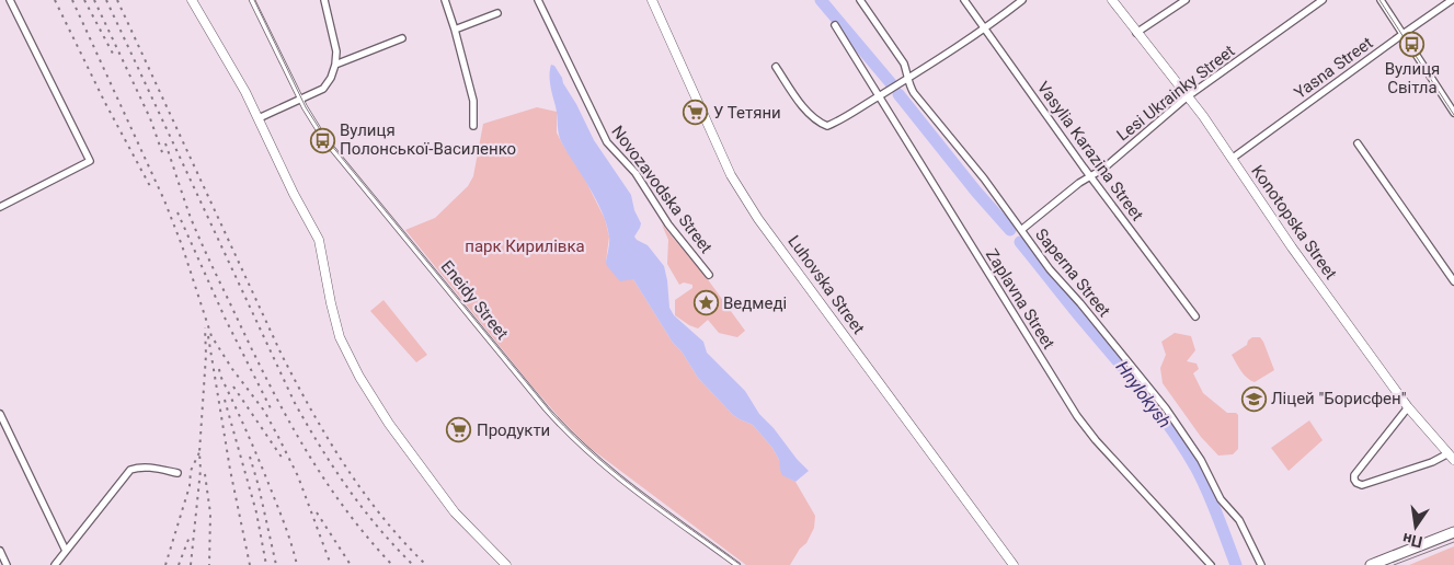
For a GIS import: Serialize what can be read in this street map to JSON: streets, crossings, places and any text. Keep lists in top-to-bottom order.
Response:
{
  "streets": {
    "street": [
      "Yasna Street",
      "Lesi Ukrainky Street",
      "Vasylia Karazina Street",
      "Novozavodska Street",
      "Konotopska Street",
      "Saperna Street",
      "Luhovska Street",
      "Zaplavna Street",
      "Eneidy Street"
    ]
  },
  "crossings": [
    ["Yasna Street", "Konotopska Street"],
    ["Lesi Ukrainky Street", "Vasylia Karazina Street"],
    ["Lesi Ukrainky Street", "Konotopska Street"],
    ["Lesi Ukrainky Street", "Saperna Street"]
  ],
  "water": ["Hnylokysh"],
  "parks": ["парк Кирилівка"],
  "places": {
    "bus stop": ["Вулиця Світла", "Вулиця Полонської-Василенко"],
    "supermarket": ["У Тетяни", "Продукти"],
    "place": ["Ведмеді"],
    "school or university": ["Ліцей \"Борисфен\""]
  },
  "north": "bottom"
}
